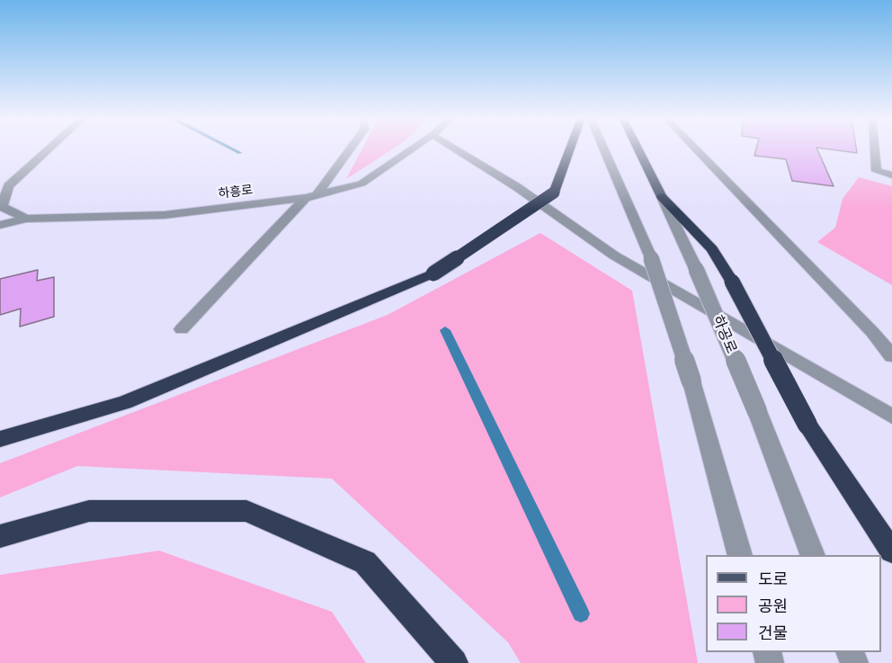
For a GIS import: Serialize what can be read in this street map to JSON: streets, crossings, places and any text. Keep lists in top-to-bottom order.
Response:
{
  "streets": {
    "main road": ["하공로"],
    "street": ["하흥로"]
  },
  "legend": ["도로", "공원", "건물"]
}
